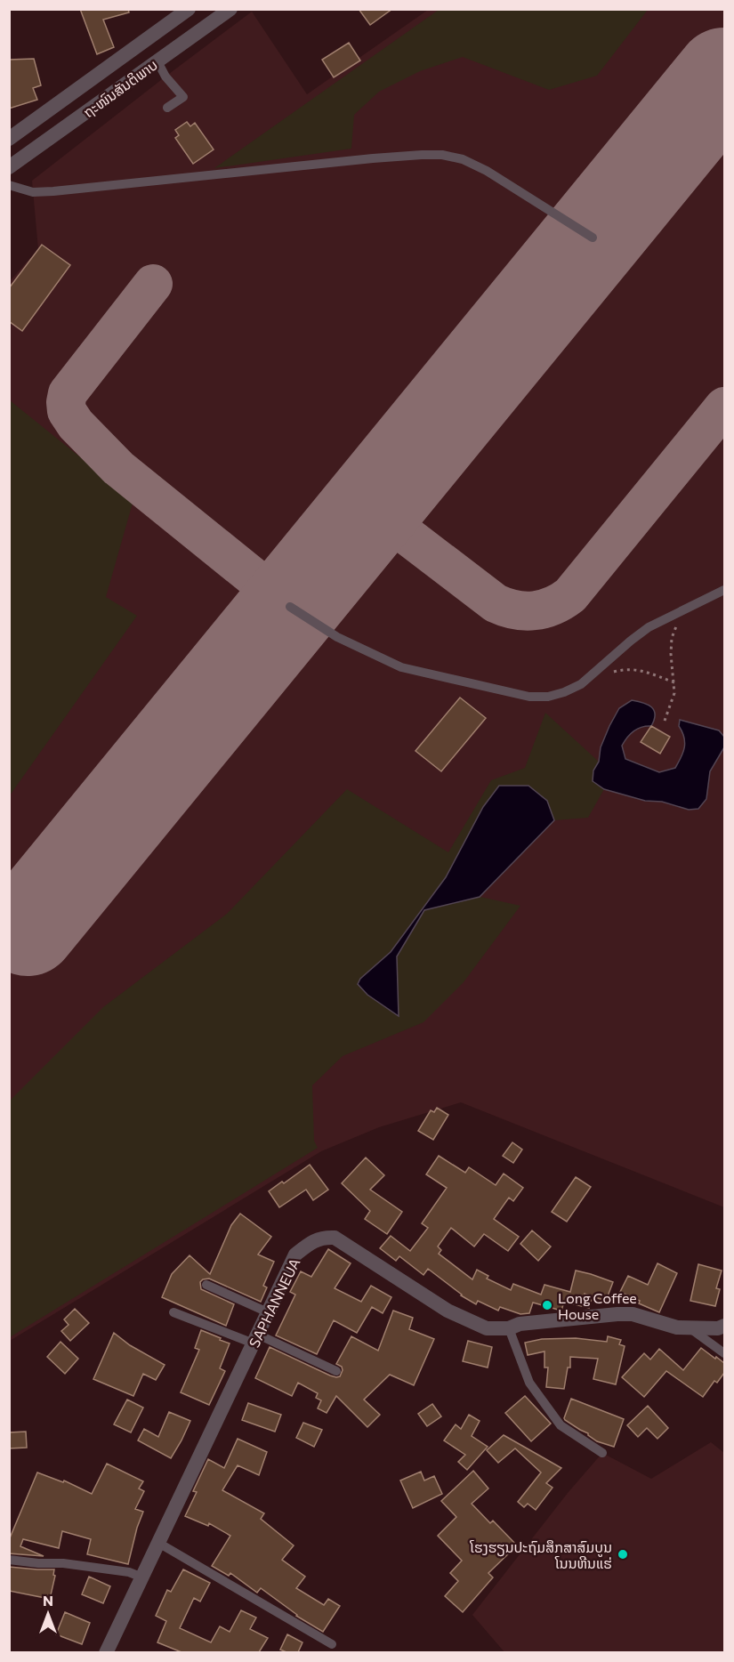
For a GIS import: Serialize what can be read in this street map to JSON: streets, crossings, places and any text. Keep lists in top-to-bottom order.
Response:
{
  "streets": {
    "street": ["ຖະໜົນສັນຕິພາບ", "SAPHANNEUA"]
  },
  "places": ["Long Coffee House", "ໂຮງຮຽນປະຖົມສຶກສາສົມບູນ ໂນນຫີນແຮ່"],
  "north": "top"
}
